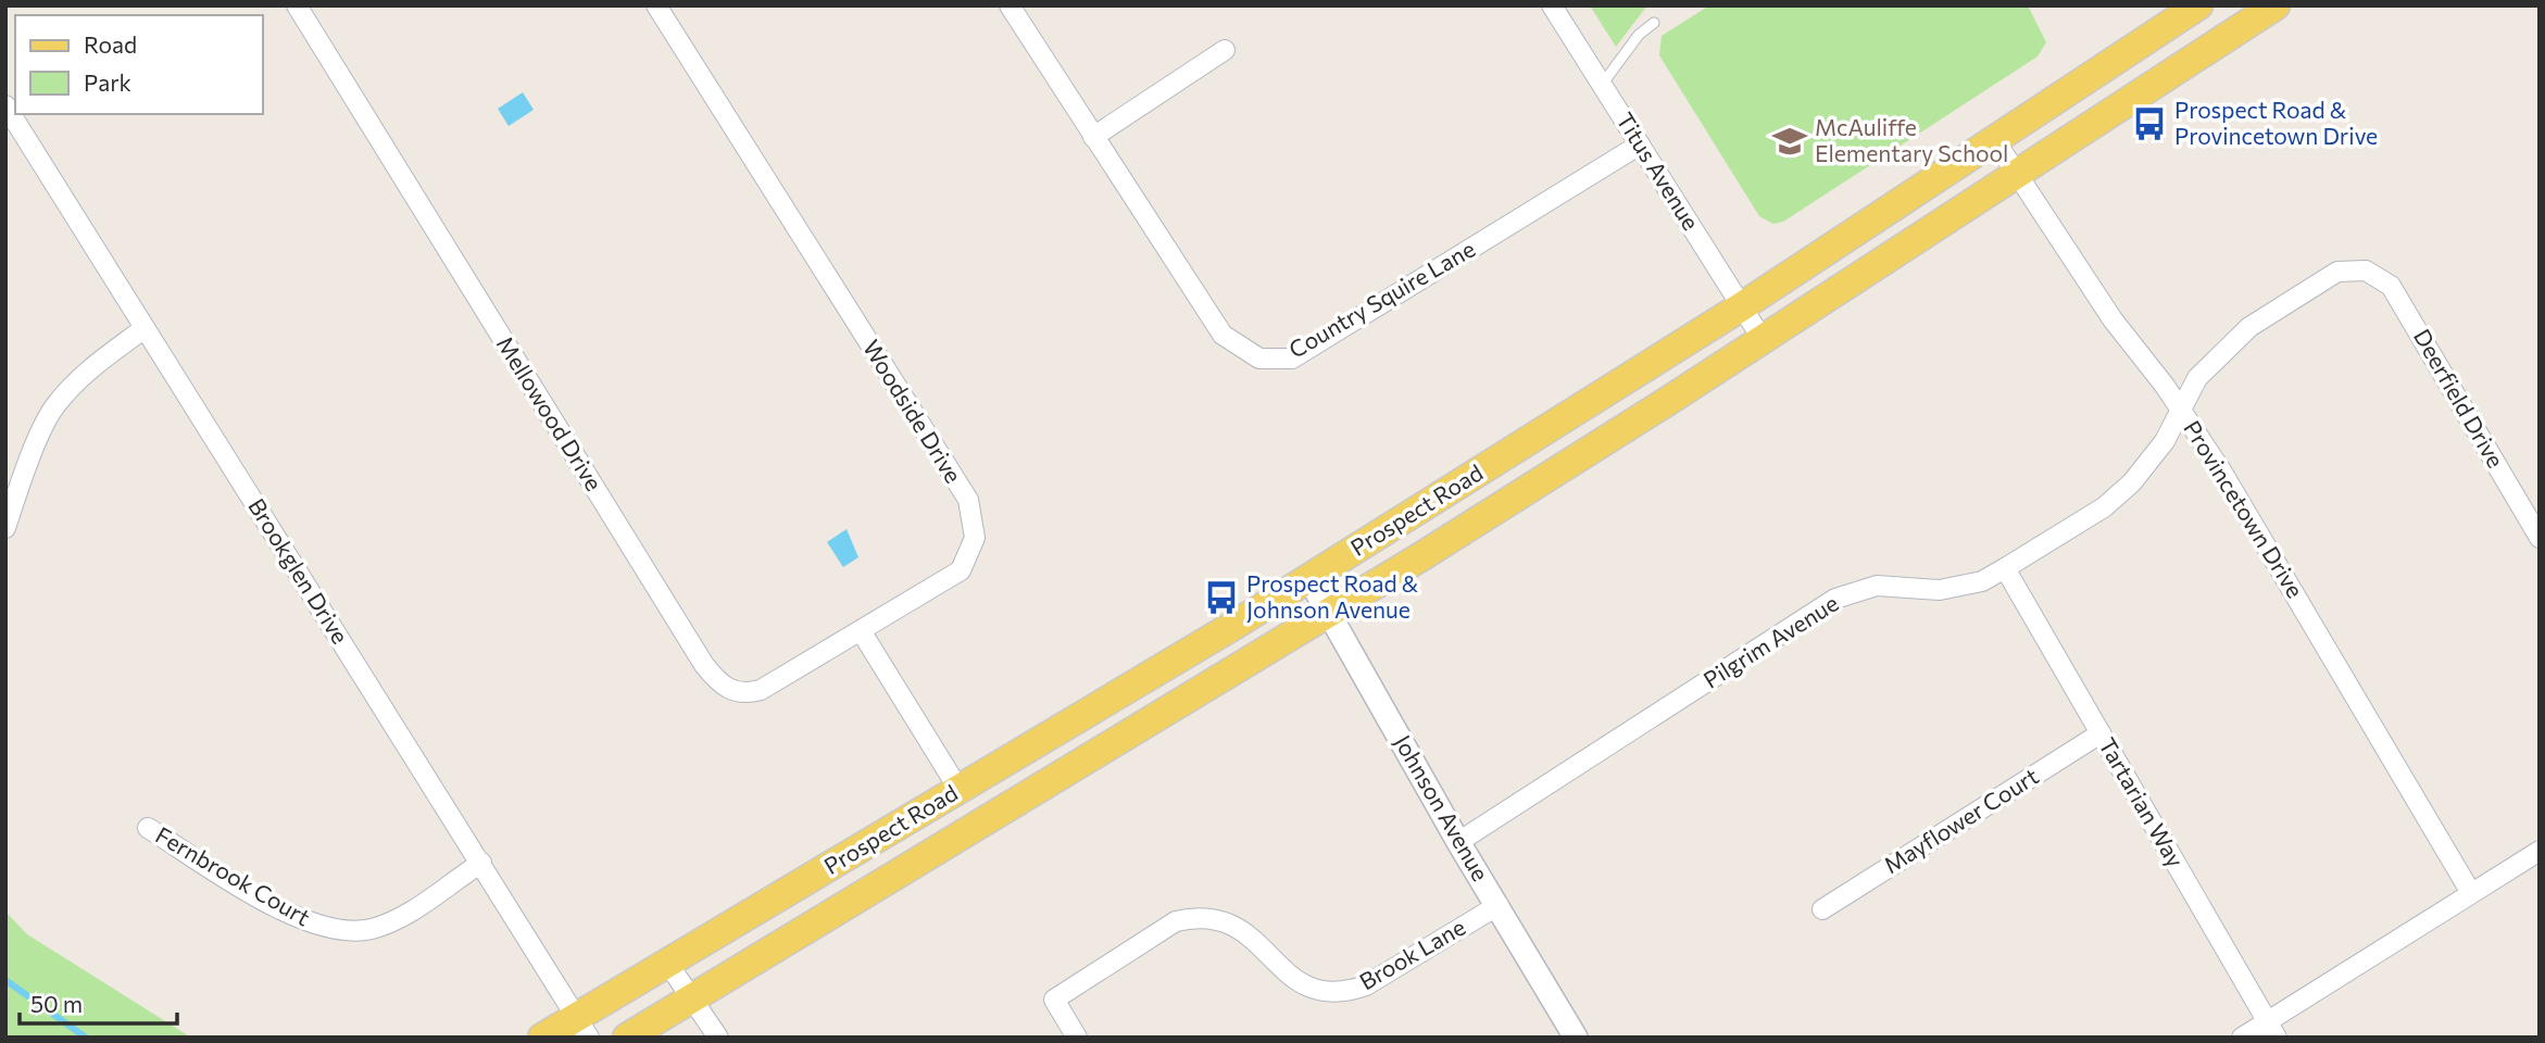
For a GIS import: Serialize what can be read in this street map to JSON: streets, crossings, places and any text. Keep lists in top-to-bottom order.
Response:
{
  "streets": {
    "main road": ["Prospect Road"],
    "street": [
      "Titus Avenue",
      "Country Squire Lane",
      "Deerfield Drive",
      "Woodside Drive",
      "Mellowood Drive",
      "Provincetown Drive",
      "Brookglen Drive",
      "Pilgrim Avenue",
      "Tartarian Way",
      "Johnson Avenue",
      "Mayflower Court",
      "Fernbrook Court",
      "Brook Lane"
    ]
  },
  "crossings": [
    ["Titus Avenue", "Country Squire Lane"],
    ["Titus Avenue", "Prospect Road"],
    ["Deerfield Drive", "Pilgrim Avenue"],
    ["Woodside Drive", "Mellowood Drive"],
    ["Provincetown Drive", "Prospect Road"],
    ["Provincetown Drive", "Pilgrim Avenue"],
    ["Prospect Road", "Brookglen Drive"],
    ["Prospect Road", "Johnson Avenue"],
    ["Brookglen Drive", "Fernbrook Court"],
    ["Pilgrim Avenue", "Tartarian Way"],
    ["Pilgrim Avenue", "Johnson Avenue"],
    ["Tartarian Way", "Mayflower Court"],
    ["Johnson Avenue", "Brook Lane"]
  ],
  "places": {
    "bus stop": ["Prospect Road & Provincetown Drive", "Prospect Road & Johnson Avenue"],
    "school or university": ["McAuliffe Elementary School"]
  },
  "legend": ["Road", "Park"],
  "scale_bar": "50 m"
}
